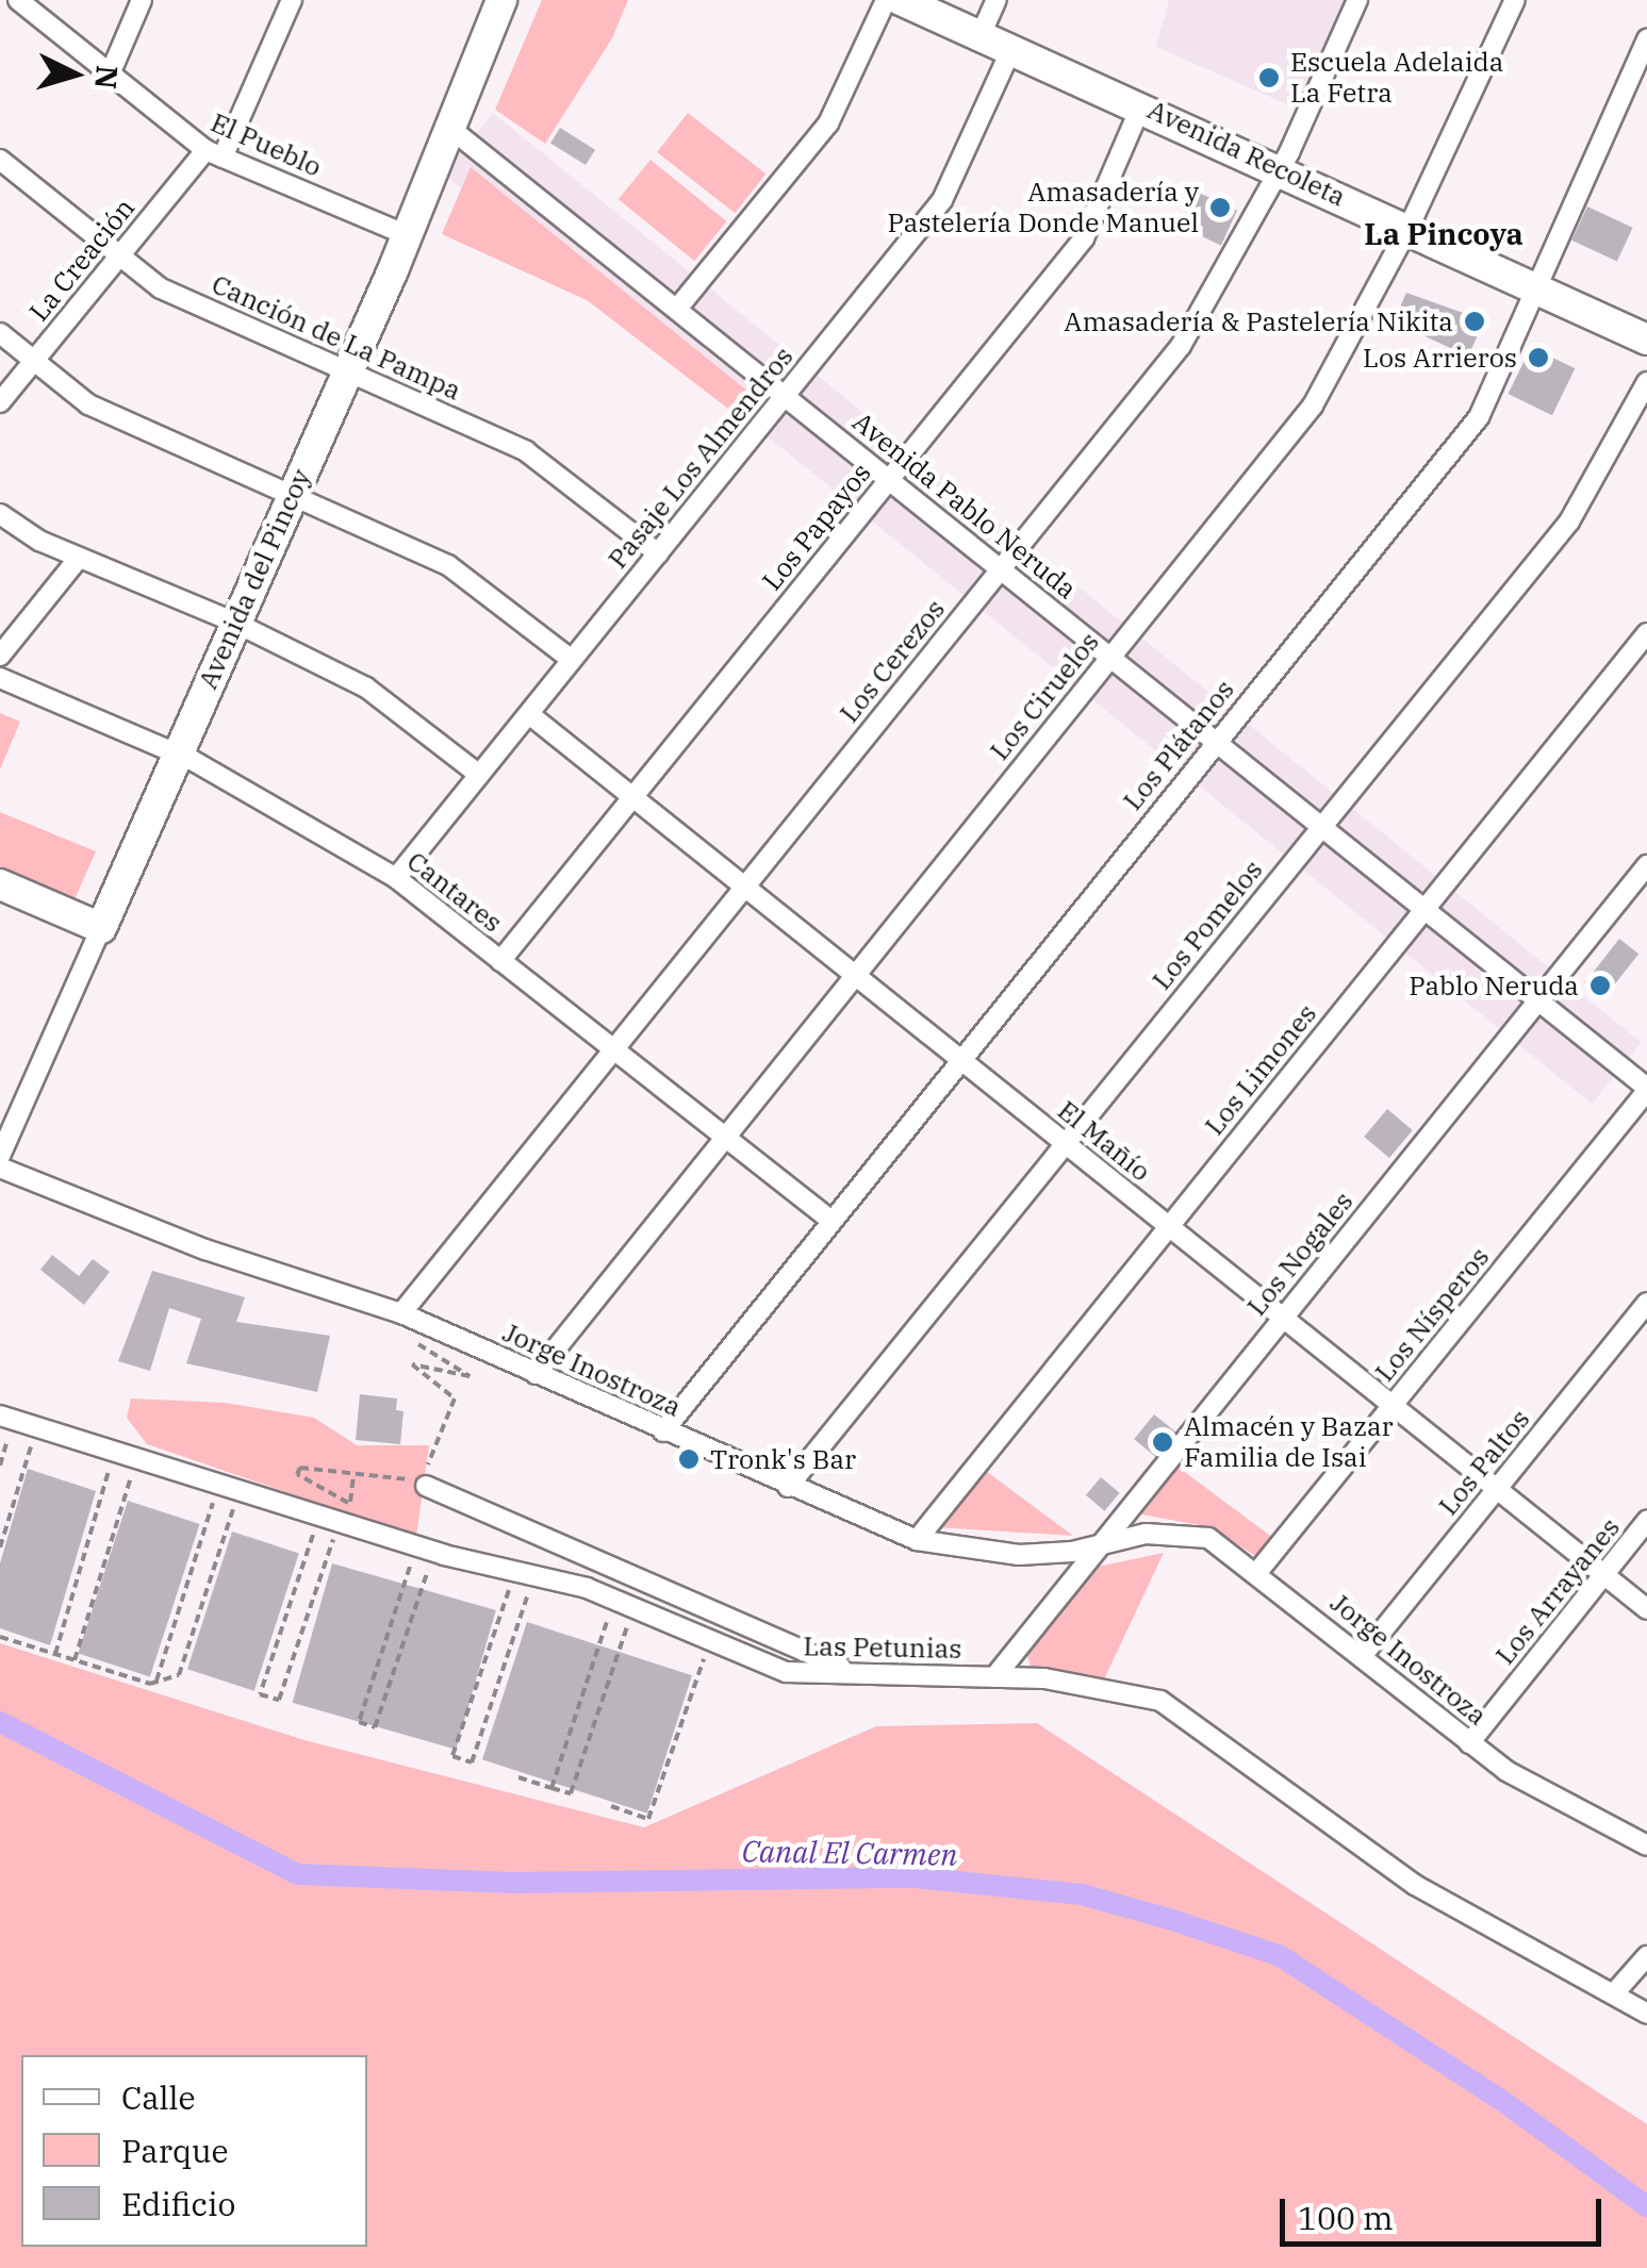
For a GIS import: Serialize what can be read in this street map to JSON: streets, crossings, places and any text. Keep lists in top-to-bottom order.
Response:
{
  "streets": {
    "street": [
      "El Pueblo",
      "Avenida Recoleta",
      "La Creación",
      "Canción de La Pampa",
      "Pasaje Los Almendros",
      "Avenida Pablo Neruda",
      "Los Papayos",
      "Avenida del Pincoy",
      "Los Cerezos",
      "Los Ciruelos",
      "Los Plátanos",
      "Cantares",
      "Los Pomelos",
      "Los Limones",
      "El Mañío",
      "Los Nogales",
      "Los Nísperos",
      "Jorge Inostroza",
      "Los Paltos",
      "Los Arrayanes",
      "Las Petunias"
    ]
  },
  "crossings": [
    ["El Pueblo", "La Creación"],
    ["El Pueblo", "Avenida del Pincoy"],
    ["Avenida Recoleta", "Pasaje Los Almendros"],
    ["Avenida Recoleta", "Los Papayos"],
    ["Avenida Recoleta", "Los Cerezos"],
    ["Avenida Recoleta", "Los Ciruelos"],
    ["Avenida Recoleta", "Los Plátanos"],
    ["La Creación", "Canción de La Pampa"],
    ["Canción de La Pampa", "Pasaje Los Almendros"],
    ["Canción de La Pampa", "Avenida del Pincoy"],
    ["Pasaje Los Almendros", "Avenida Pablo Neruda"],
    ["Pasaje Los Almendros", "Cantares"],
    ["Pasaje Los Almendros", "El Mañío"],
    ["Avenida Pablo Neruda", "Los Papayos"],
    ["Avenida Pablo Neruda", "Avenida del Pincoy"],
    ["Avenida Pablo Neruda", "Los Cerezos"],
    ["Avenida Pablo Neruda", "Los Ciruelos"],
    ["Avenida Pablo Neruda", "Los Plátanos"],
    ["Avenida Pablo Neruda", "Los Pomelos"],
    ["Avenida Pablo Neruda", "Los Limones"],
    ["Avenida Pablo Neruda", "Los Nogales"],
    ["Avenida Pablo Neruda", "Los Nísperos"],
    ["Los Papayos", "Cantares"],
    ["Los Papayos", "El Mañío"],
    ["Avenida del Pincoy", "Cantares"],
    ["Los Cerezos", "Cantares"],
    ["Los Cerezos", "El Mañío"],
    ["Los Cerezos", "Jorge Inostroza"],
    ["Los Ciruelos", "Cantares"],
    ["Los Ciruelos", "El Mañío"],
    ["Los Ciruelos", "Jorge Inostroza"],
    ["Los Plátanos", "Cantares"],
    ["Los Plátanos", "El Mañío"],
    ["Los Plátanos", "Jorge Inostroza"],
    ["Los Pomelos", "El Mañío"],
    ["Los Pomelos", "Jorge Inostroza"],
    ["Los Limones", "El Mañío"],
    ["Los Limones", "Jorge Inostroza"],
    ["El Mañío", "Los Nogales"],
    ["El Mañío", "Los Nísperos"],
    ["El Mañío", "Los Paltos"],
    ["El Mañío", "Los Arrayanes"],
    ["Los Nogales", "Jorge Inostroza"],
    ["Los Nogales", "Las Petunias"],
    ["Los Nísperos", "Jorge Inostroza"],
    ["Jorge Inostroza", "Los Paltos"],
    ["Jorge Inostroza", "Los Arrayanes"]
  ],
  "districts": ["La Pincoya"],
  "water": ["Canal El Carmen"],
  "places": [
    "Escuela Adelaida La Fetra",
    "Amasadería y Pastelería Donde Manuel",
    "Amasadería & Pastelería Nikita",
    "Los Arrieros",
    "Pablo Neruda",
    "Almacén y Bazar Familia de Isai",
    "Tronk's Bar"
  ],
  "legend": ["Calle", "Parque", "Edificio"],
  "scale_bar": "100 m",
  "north": "right"
}
